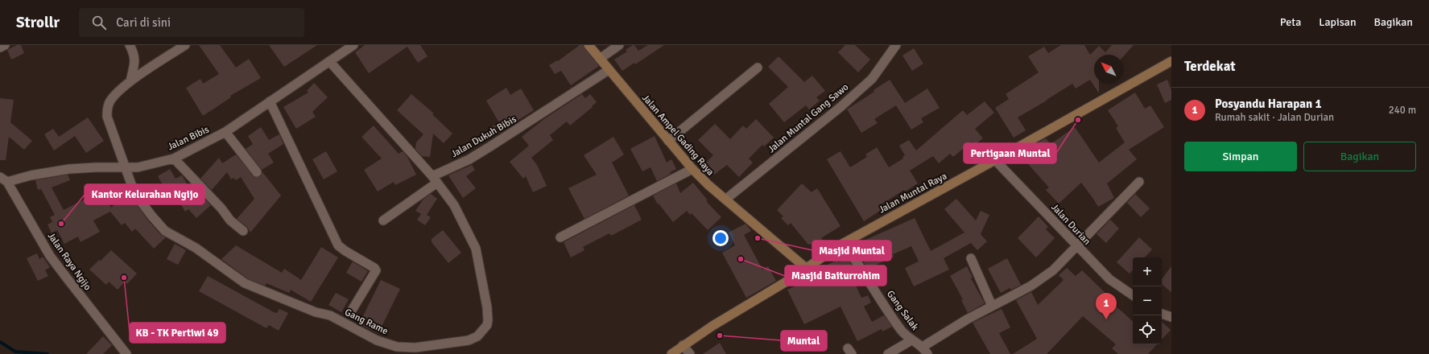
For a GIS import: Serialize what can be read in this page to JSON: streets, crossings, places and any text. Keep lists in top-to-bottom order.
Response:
{
  "streets": {
    "main road": ["Jalan Ampel Gading Raya", "Jalan Muntal Raya"],
    "street": [
      "Jalan Muntal Gang Sawo",
      "Jalan Dukuh Bibis",
      "Jalan Bibis",
      "Jalan Durian",
      "Jalan Raya Ngijo",
      "Gang Salak",
      "Gang Rame"
    ]
  },
  "crossings": [
    ["Jalan Muntal Gang Sawo", "Jalan Ampel Gading Raya"],
    ["Jalan Ampel Gading Raya", "Jalan Dukuh Bibis"],
    ["Jalan Ampel Gading Raya", "Jalan Muntal Raya"],
    ["Jalan Dukuh Bibis", "Gang Rame"],
    ["Jalan Bibis", "Jalan Raya Ngijo"],
    ["Jalan Bibis", "Gang Rame"],
    ["Jalan Muntal Raya", "Jalan Durian"],
    ["Jalan Muntal Raya", "Gang Salak"]
  ],
  "places": [
    "Pertigaan Muntal",
    "Kantor Kelurahan Ngijo",
    "Masjid Muntal",
    "Masjid Baiturrohim",
    "KB - TK Pertiwi 49",
    "Muntal"
  ],
  "north": "top left",
  "page": {
    "header": "Strollr",
    "search": "Cari di sini",
    "nav": ["Peta", "Lapisan", "Bagikan"],
    "heading": "Terdekat",
    "list": [
      {
        "mark": "1",
        "name": "Posyandu Harapan 1",
        "note": "Rumah sakit · Jalan Durian",
        "value": "240 m"
      }
    ],
    "buttons": ["Simpan", "Bagikan"],
    "map_buttons": ["+", "−"],
    "pins": "1"
  }
}
